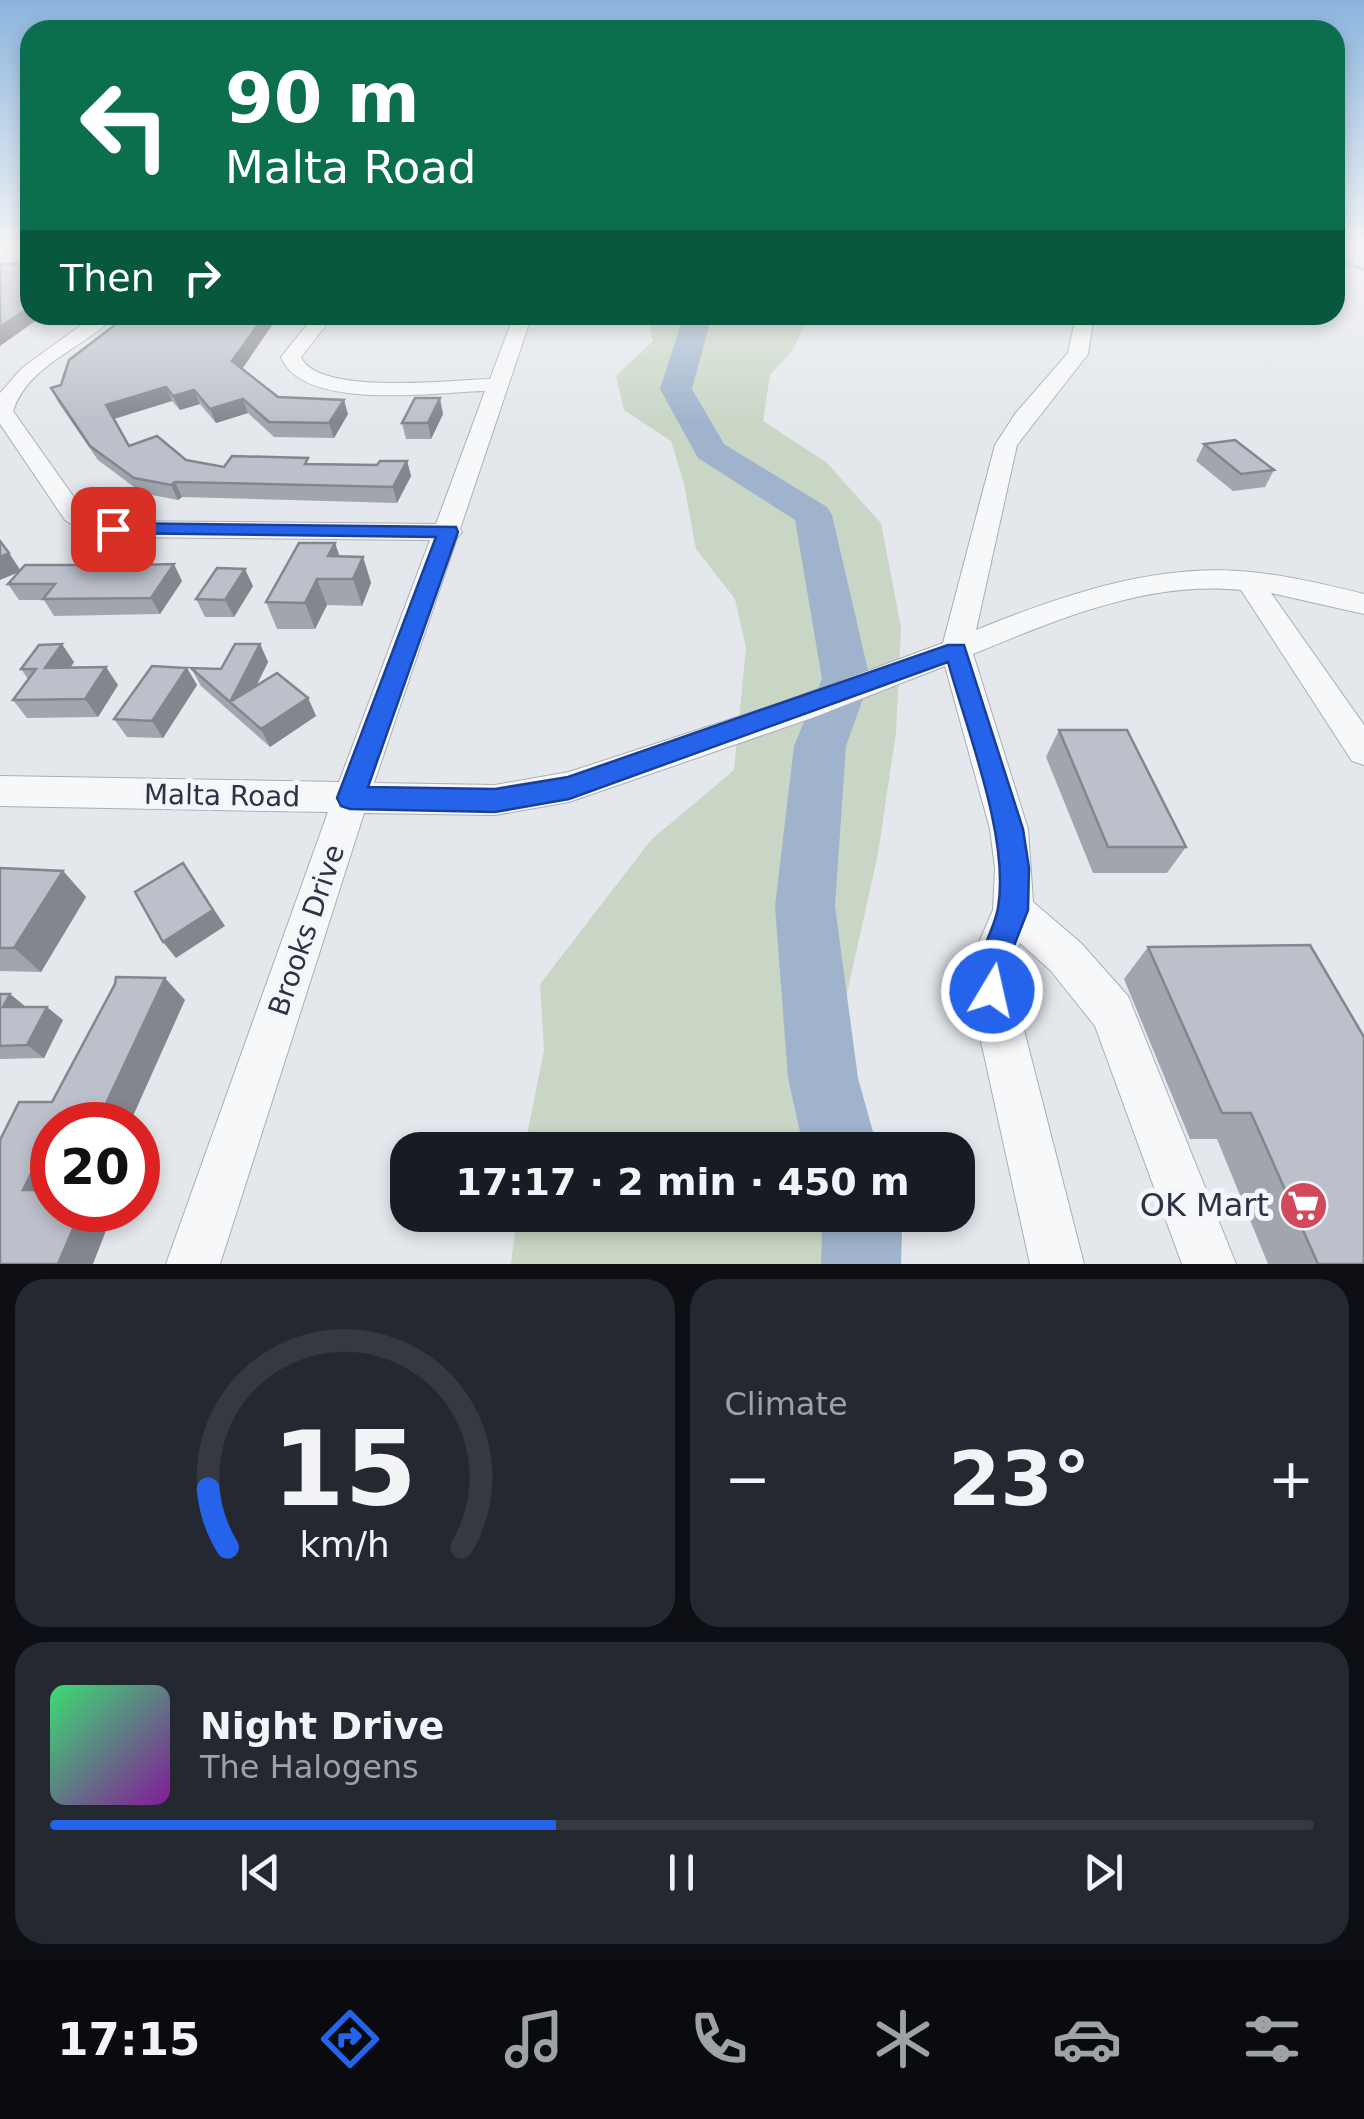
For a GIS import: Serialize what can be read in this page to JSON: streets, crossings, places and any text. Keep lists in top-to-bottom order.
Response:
{
  "streets": {
    "street": ["Malta Road", "Brooks Drive"]
  },
  "crossings": [
    ["Malta Road", "Brooks Drive"]
  ],
  "places": {
    "supermarket": ["OK Mart"]
  },
  "page": {
    "turn": ["90 m", "Malta Road"],
    "then": "Then",
    "limit": "20",
    "trip": "17:17 · 2 min · 450 m",
    "tile": "Climate",
    "heat": ["−", "23°", "+"],
    "song": ["Night Drive", "The Halogens"],
    "tabs": "17:15",
    "gauge": ["15", "km/h"]
  }
}
